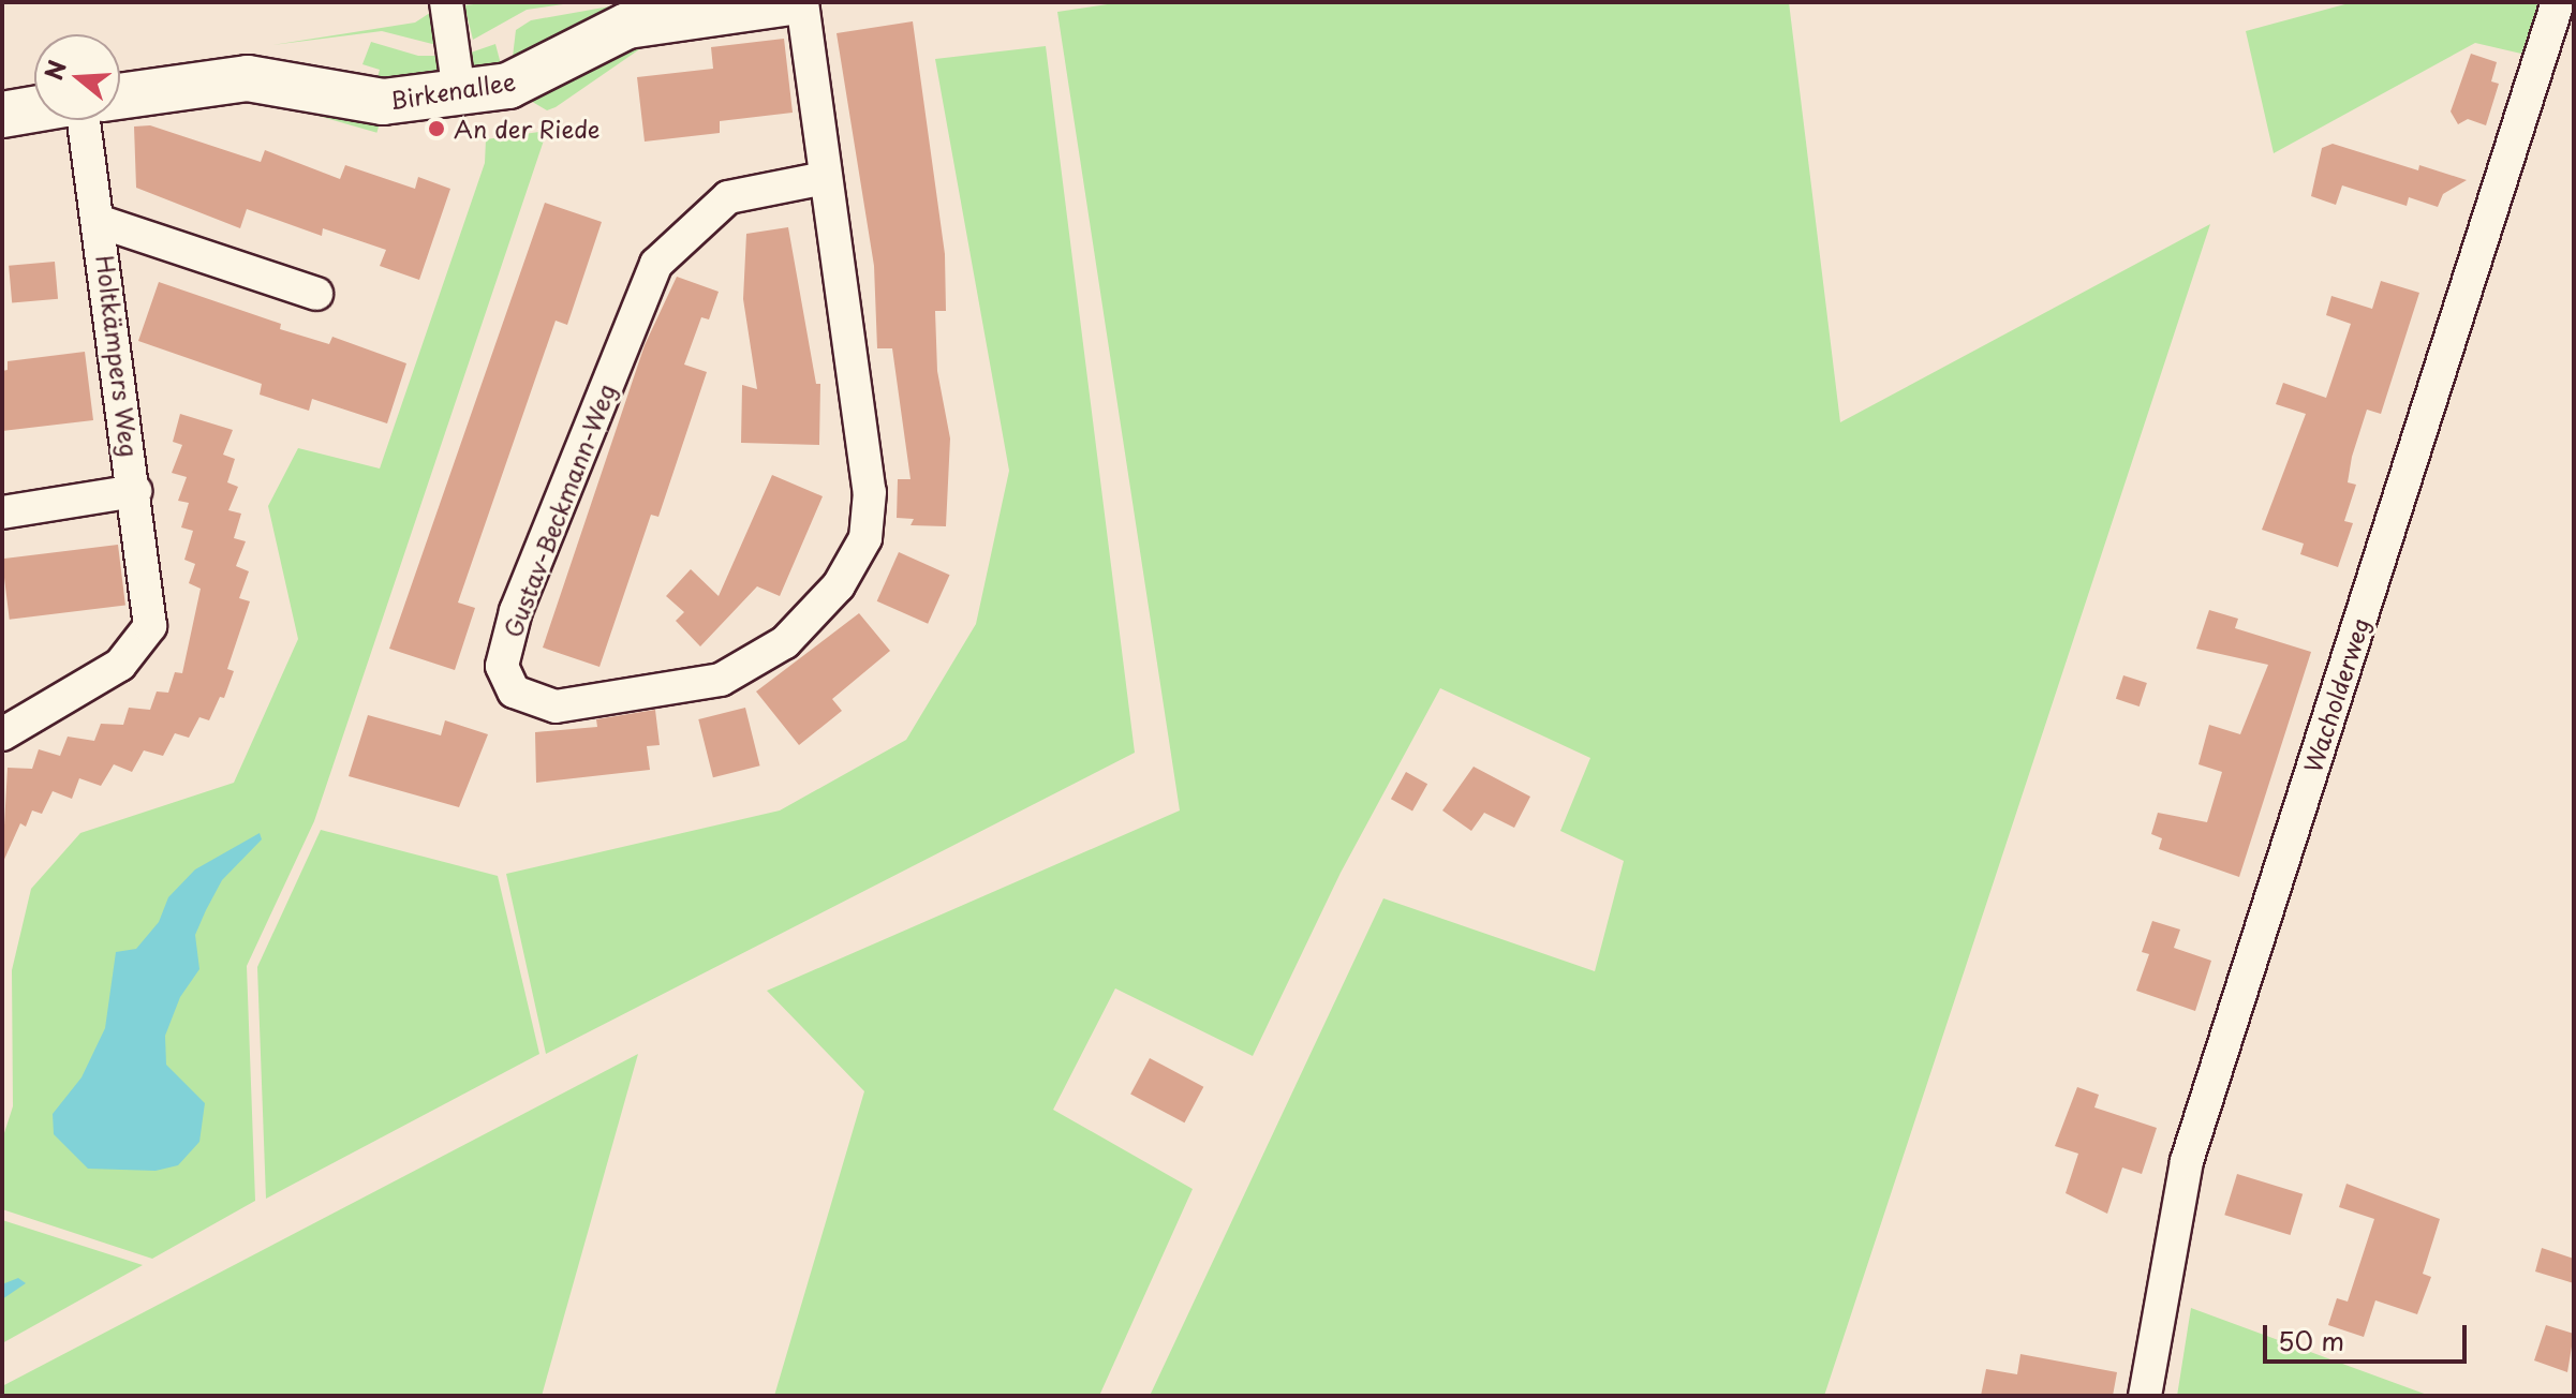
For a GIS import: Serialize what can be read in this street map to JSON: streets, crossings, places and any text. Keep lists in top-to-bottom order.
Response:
{
  "streets": {
    "street": [
      "Birkenallee",
      "Holtkämpers Weg",
      "Gustav-Beckmann-Weg",
      "Wacholderweg"
    ]
  },
  "places": ["An der Riede"],
  "scale_bar": "50 m",
  "north": "left"
}
